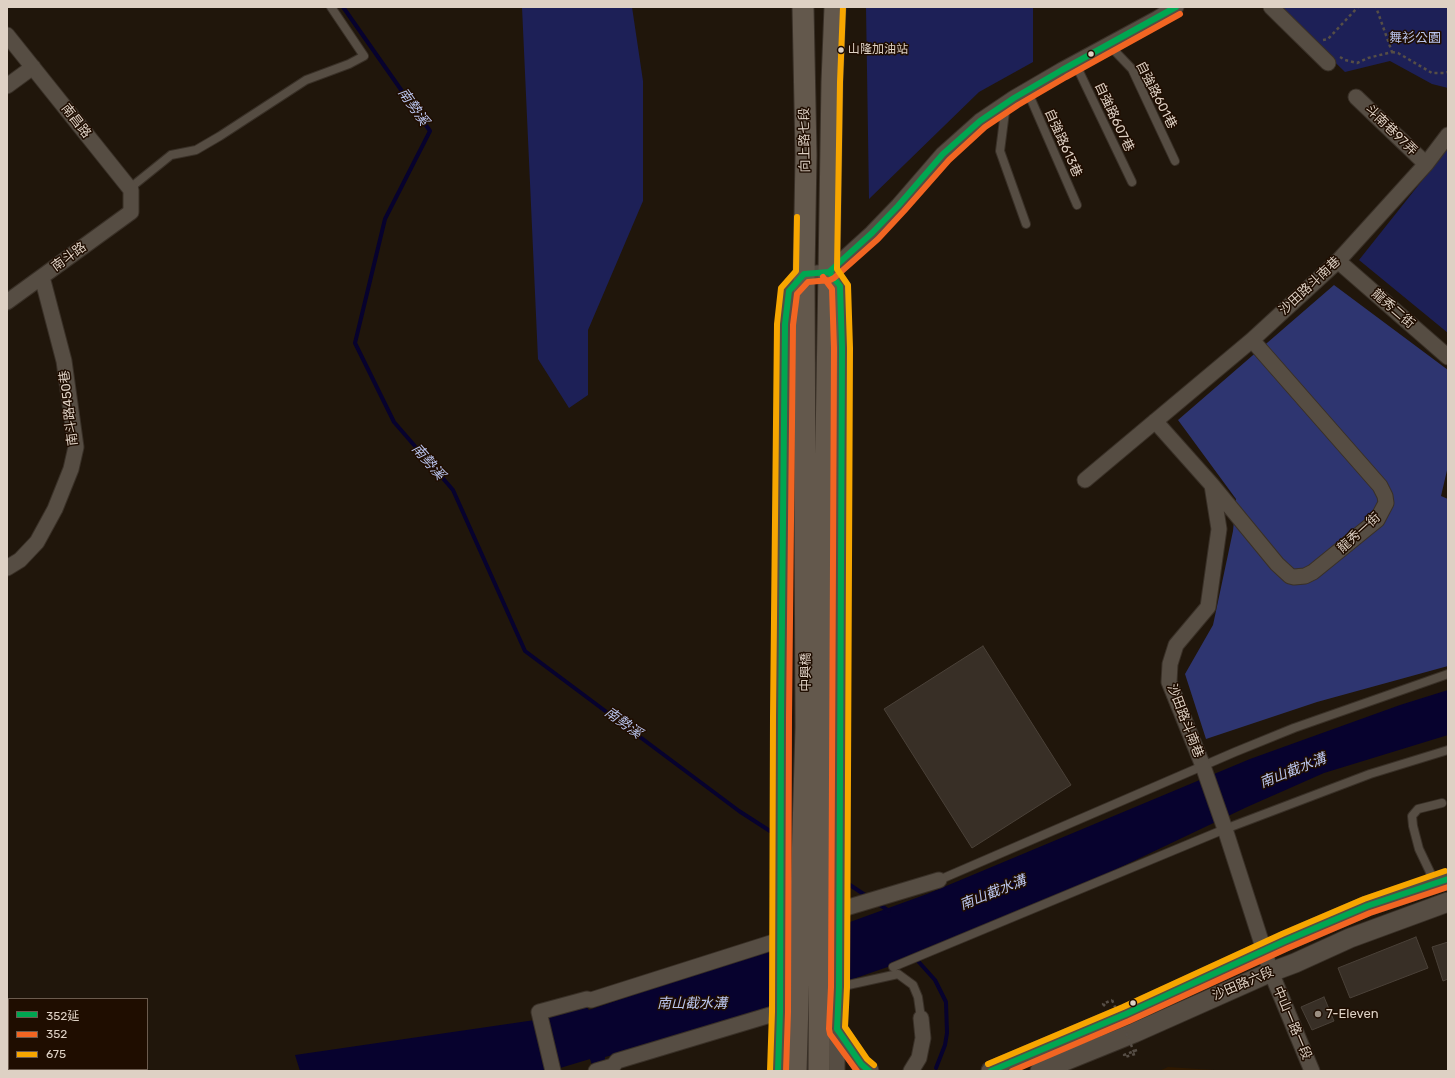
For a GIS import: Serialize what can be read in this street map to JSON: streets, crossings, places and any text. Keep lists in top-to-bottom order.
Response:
{
  "streets": {
    "main road": ["向上路七段", "中興橋"],
    "street": [
      "南昌路",
      "斗南巷97弄",
      "南斗路",
      "沙田路斗南巷",
      "龍秀二街",
      "南斗路450巷",
      "龍秀一街",
      "沙田路六段",
      "中山一路一段"
    ],
    "lane": ["自強路601巷", "自強路607巷", "自強路613巷"]
  },
  "crossings": [
    ["南昌路", "南斗路"],
    ["斗南巷97弄", "沙田路斗南巷"],
    ["向上路七段", "中興橋"],
    ["南斗路", "南斗路450巷"],
    ["沙田路斗南巷", "龍秀二街"],
    ["沙田路斗南巷", "龍秀一街"],
    ["沙田路斗南巷", "沙田路六段"],
    ["沙田路斗南巷", "中山一路一段"],
    ["沙田路六段", "中山一路一段"]
  ],
  "water": ["南勢溪", "南山截水溝"],
  "parks": ["舞衫公園"],
  "places": ["山隆加油站", "7-Eleven"],
  "lines": ["transit line 352延", "transit line 675", "transit line 352"],
  "legend": ["352延", "352", "675"]
}
